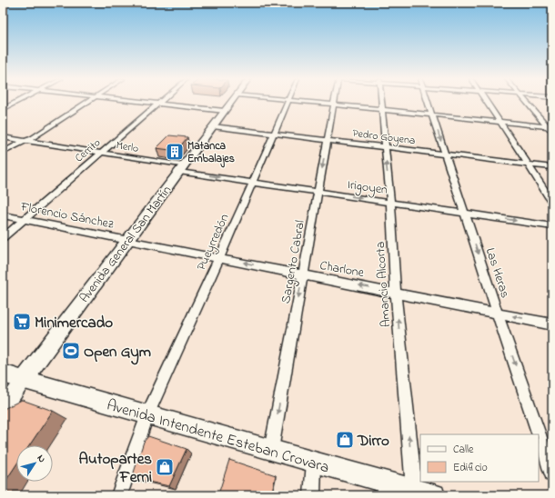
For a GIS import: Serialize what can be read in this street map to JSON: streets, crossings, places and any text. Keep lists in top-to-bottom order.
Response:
{
  "streets": {
    "main road": ["Avenida General San Martín", "Avenida Intendente Esteban Crovara"],
    "street": [
      "Pedro Goyena",
      "Merlo",
      "Cerrito",
      "Irigoyen",
      "Florencio Sánchez",
      "Pueyrredón",
      "Sargento Cabral",
      "Charlone",
      "Las Heras",
      "Amancio Alcorta"
    ]
  },
  "crossings": [
    ["Pedro Goyena", "Pueyrredón"],
    ["Pedro Goyena", "Avenida General San Martín"],
    ["Pedro Goyena", "Sargento Cabral"],
    ["Pedro Goyena", "Las Heras"],
    ["Pedro Goyena", "Amancio Alcorta"],
    ["Merlo", "Cerrito"],
    ["Merlo", "Irigoyen"],
    ["Merlo", "Avenida General San Martín"],
    ["Cerrito", "Florencio Sánchez"],
    ["Irigoyen", "Pueyrredón"],
    ["Irigoyen", "Avenida General San Martín"],
    ["Irigoyen", "Sargento Cabral"],
    ["Irigoyen", "Las Heras"],
    ["Irigoyen", "Amancio Alcorta"],
    ["Florencio Sánchez", "Avenida General San Martín"],
    ["Florencio Sánchez", "Charlone"],
    ["Pueyrredón", "Charlone"],
    ["Pueyrredón", "Avenida Intendente Esteban Crovara"],
    ["Avenida General San Martín", "Charlone"],
    ["Avenida General San Martín", "Avenida Intendente Esteban Crovara"],
    ["Sargento Cabral", "Charlone"],
    ["Sargento Cabral", "Avenida Intendente Esteban Crovara"],
    ["Charlone", "Las Heras"],
    ["Charlone", "Amancio Alcorta"],
    ["Amancio Alcorta", "Avenida Intendente Esteban Crovara"]
  ],
  "one_way": [
    "Irigoyen",
    "Sargento Cabral",
    "Charlone",
    "Las Heras",
    "Amancio Alcorta"
  ],
  "places": {
    "building": ["Matanca Embalajes"],
    "supermarket": ["Minimercado"],
    "sports": ["Open Gym"],
    "shop": ["Dirro", "Autopartes Ferni"]
  },
  "legend": ["Calle", "Edificio"],
  "north": "top right"
}
